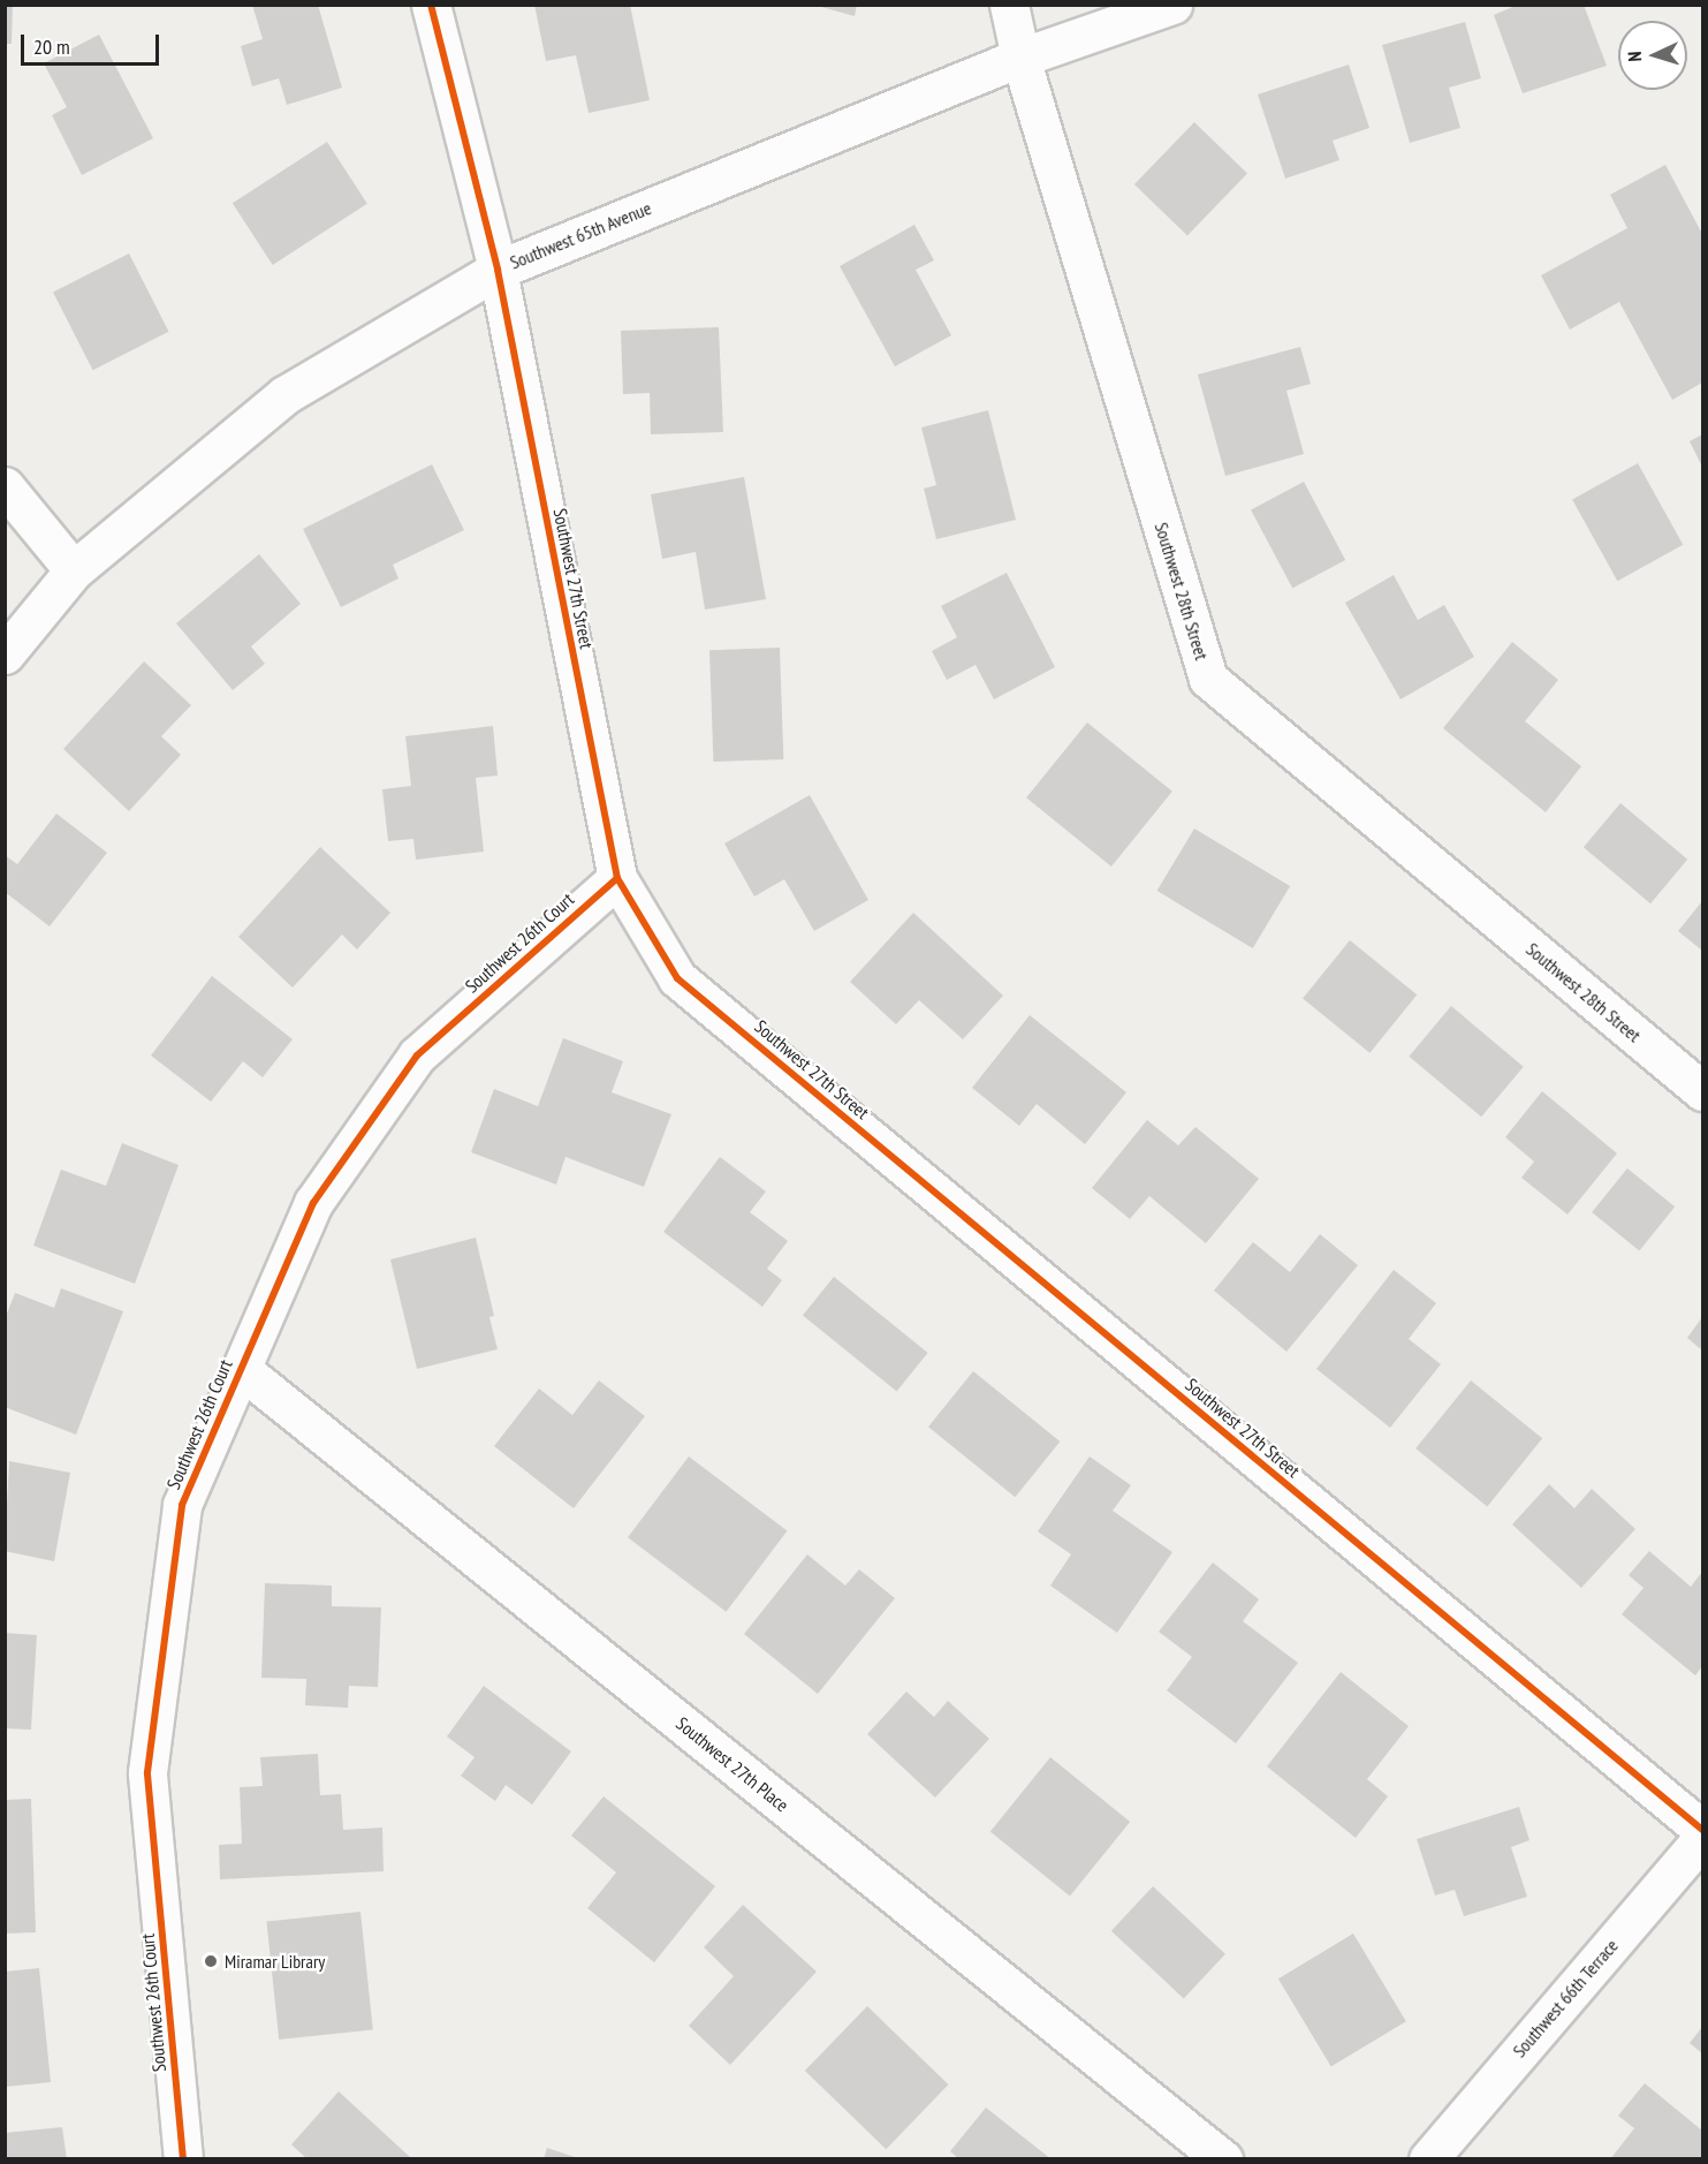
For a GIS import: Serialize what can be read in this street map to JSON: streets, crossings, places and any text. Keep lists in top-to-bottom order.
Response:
{
  "streets": {
    "street": [
      "Southwest 65th Avenue",
      "Southwest 27th Street",
      "Southwest 28th Street",
      "Southwest 26th Court",
      "Southwest 27th Place",
      "Southwest 66th Terrace"
    ]
  },
  "crossings": [
    ["Southwest 65th Avenue", "Southwest 27th Street"],
    ["Southwest 65th Avenue", "Southwest 28th Street"],
    ["Southwest 27th Street", "Southwest 26th Court"],
    ["Southwest 26th Court", "Southwest 27th Place"]
  ],
  "places": ["Miramar Library"],
  "scale_bar": "20 m",
  "north": "left"
}
